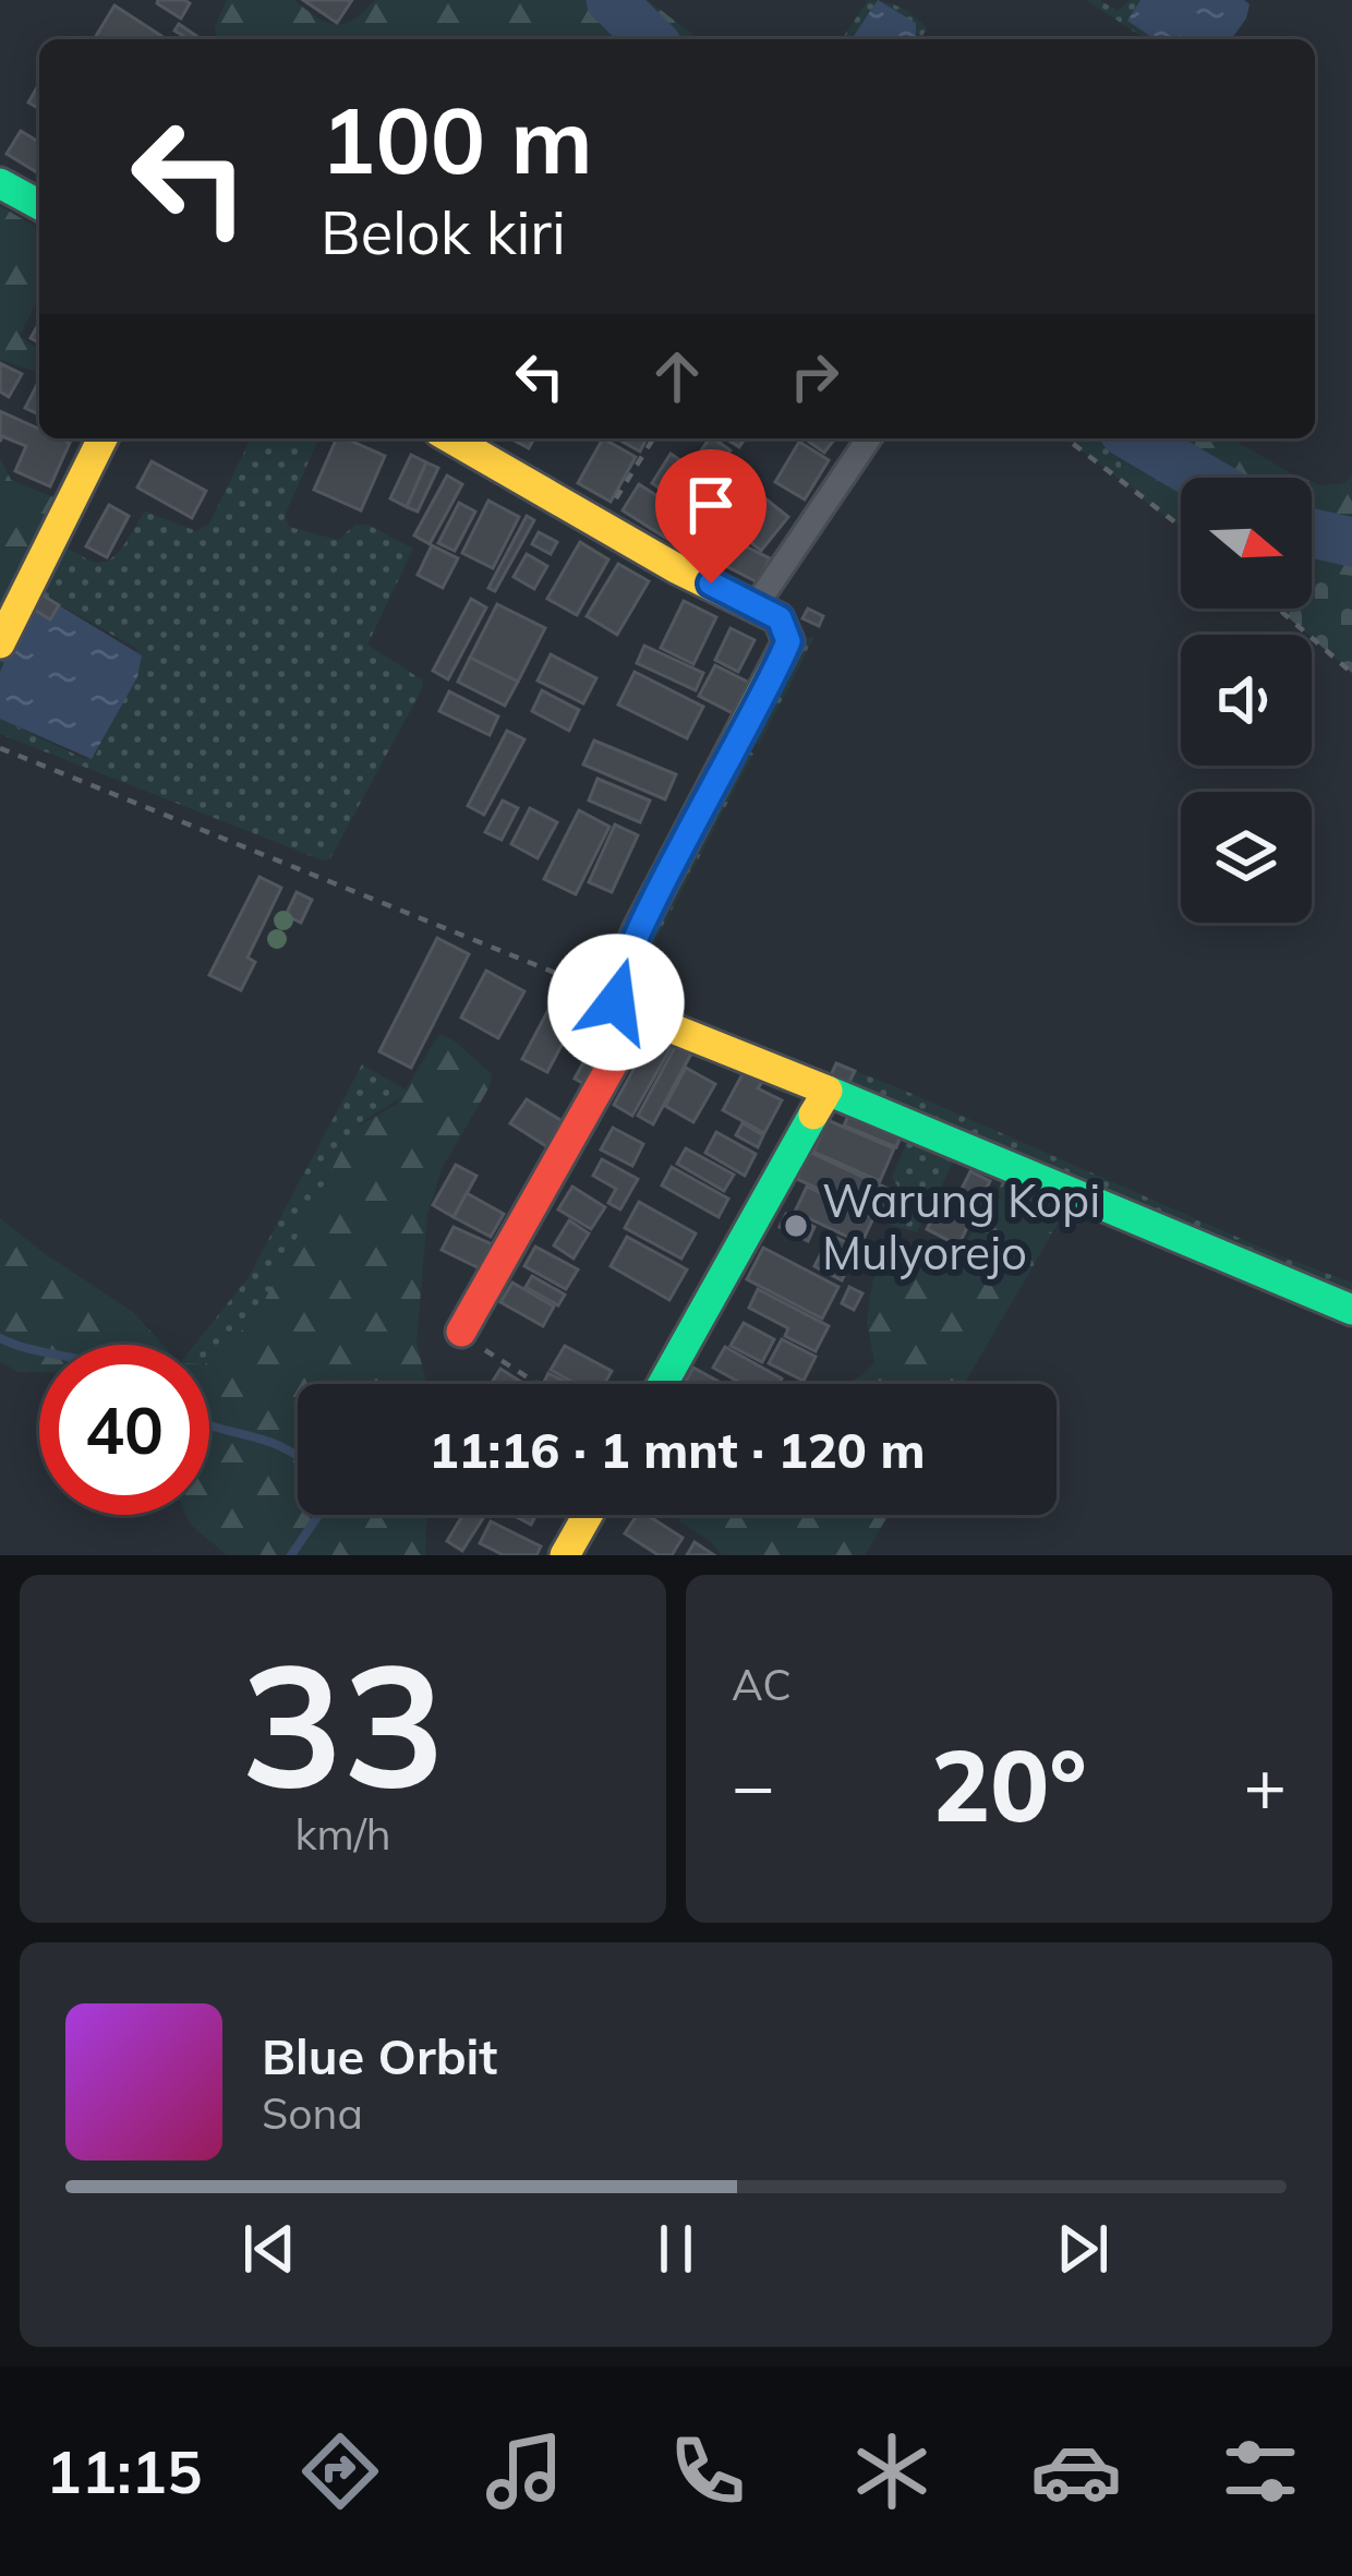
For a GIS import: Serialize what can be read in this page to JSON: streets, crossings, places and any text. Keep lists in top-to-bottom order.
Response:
{
  "places": ["Warung Kopi Mulyorejo"],
  "north": "right",
  "page": {
    "turn": ["100 m", "Belok kiri"],
    "limit": "40",
    "trip": "11:16 · 1 mnt · 120 m",
    "tile": [
      ["33", "km/h"],
      "AC"
    ],
    "heat": ["−", "20°", "+"],
    "song": ["Blue Orbit", "Sona"],
    "tabs": "11:15"
  }
}
